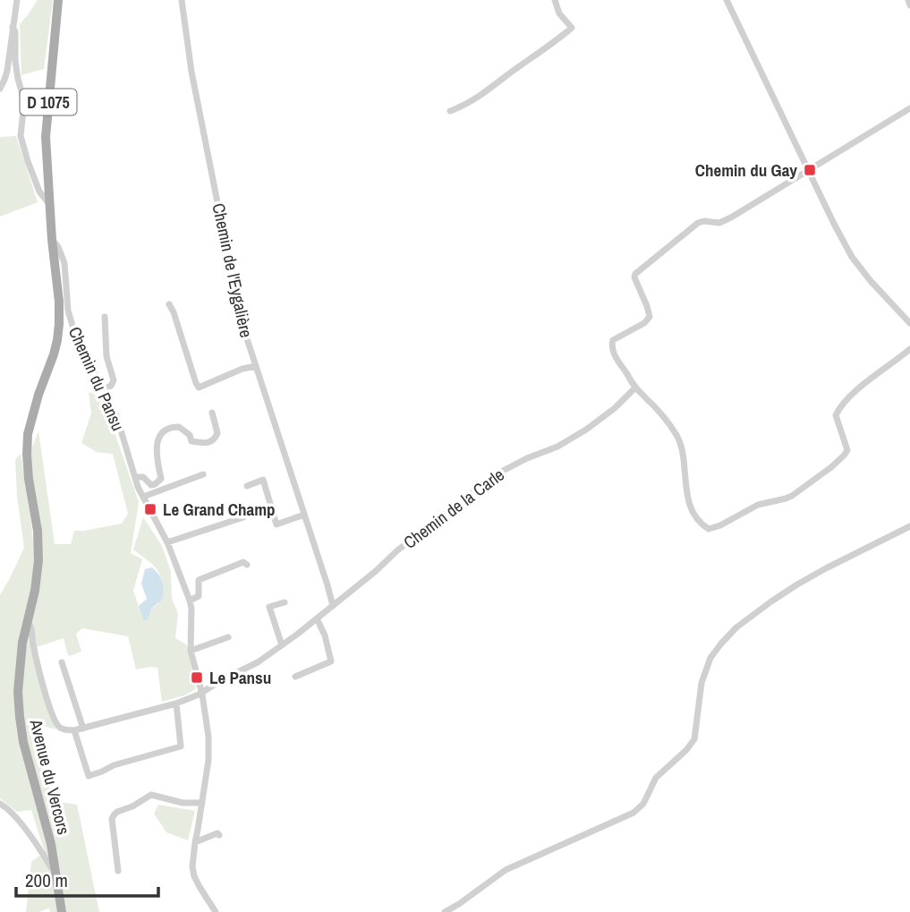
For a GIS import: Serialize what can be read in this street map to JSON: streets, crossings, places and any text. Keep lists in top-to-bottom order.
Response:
{
  "streets": {
    "main road": ["D 1075", "Avenue du Vercors"],
    "street": ["Chemin de l'Eygalière", "Chemin du Pansu", "Chemin de la Carle"]
  },
  "crossings": [
    ["D 1075", "Avenue du Vercors"],
    ["Chemin de l'Eygalière", "Chemin de la Carle"],
    ["Chemin du Pansu", "Chemin de la Carle"],
    ["Chemin du Pansu", "Avenue du Vercors"]
  ],
  "places": {
    "transit": ["Chemin du Gay", "Le Grand Champ", "Le Pansu"]
  },
  "scale_bar": "200 m"
}
